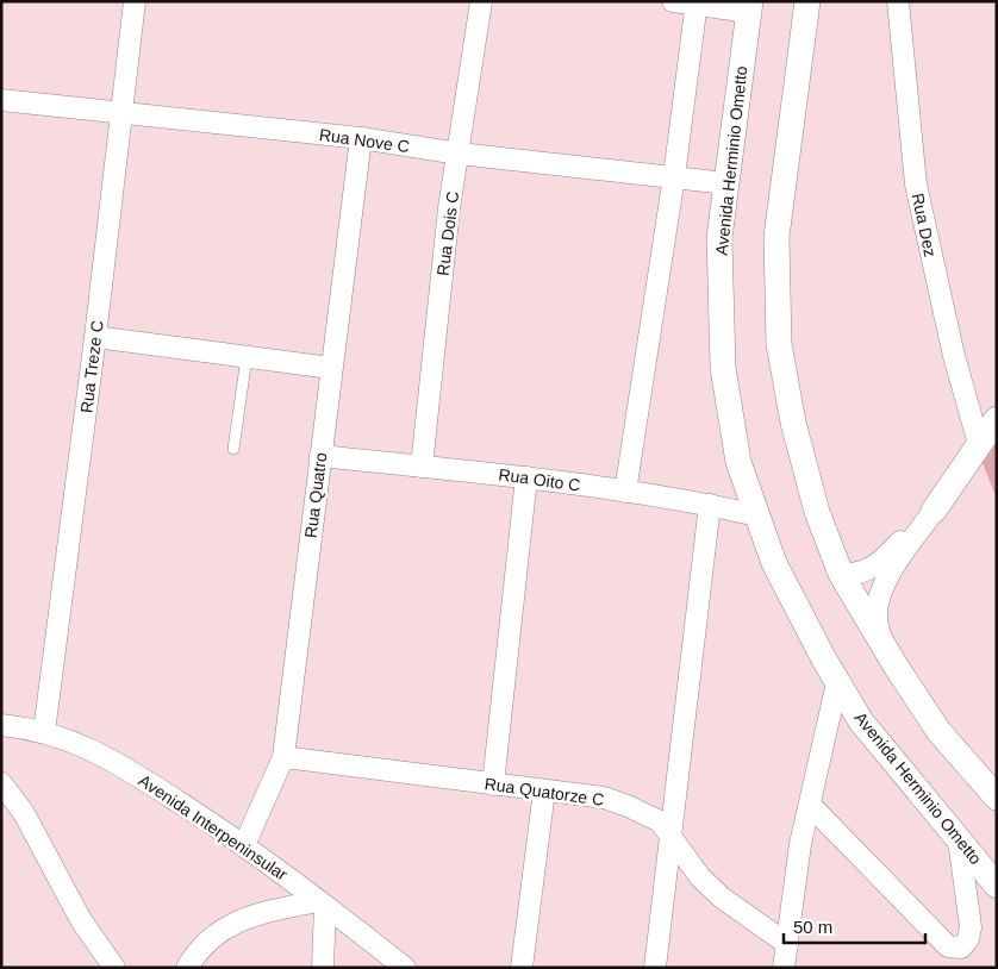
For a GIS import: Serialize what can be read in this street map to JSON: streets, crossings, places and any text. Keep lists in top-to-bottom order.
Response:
{
  "streets": {
    "street": [
      "Rua Nove C",
      "Avenida Herminio Ometto",
      "Rua Dez",
      "Rua Dois C",
      "Rua Treze C",
      "Rua Oito C",
      "Rua Quatro",
      "Rua Quatorze C",
      "Avenida Interpeninsular"
    ]
  },
  "crossings": [
    ["Rua Nove C", "Avenida Herminio Ometto"],
    ["Rua Nove C", "Rua Dois C"],
    ["Rua Nove C", "Rua Treze C"],
    ["Rua Nove C", "Rua Quatro"],
    ["Avenida Herminio Ometto", "Rua Oito C"],
    ["Rua Dois C", "Rua Oito C"],
    ["Rua Treze C", "Avenida Interpeninsular"],
    ["Rua Oito C", "Rua Quatro"],
    ["Rua Quatro", "Rua Quatorze C"],
    ["Rua Quatro", "Avenida Interpeninsular"]
  ],
  "scale_bar": "50 m"
}
